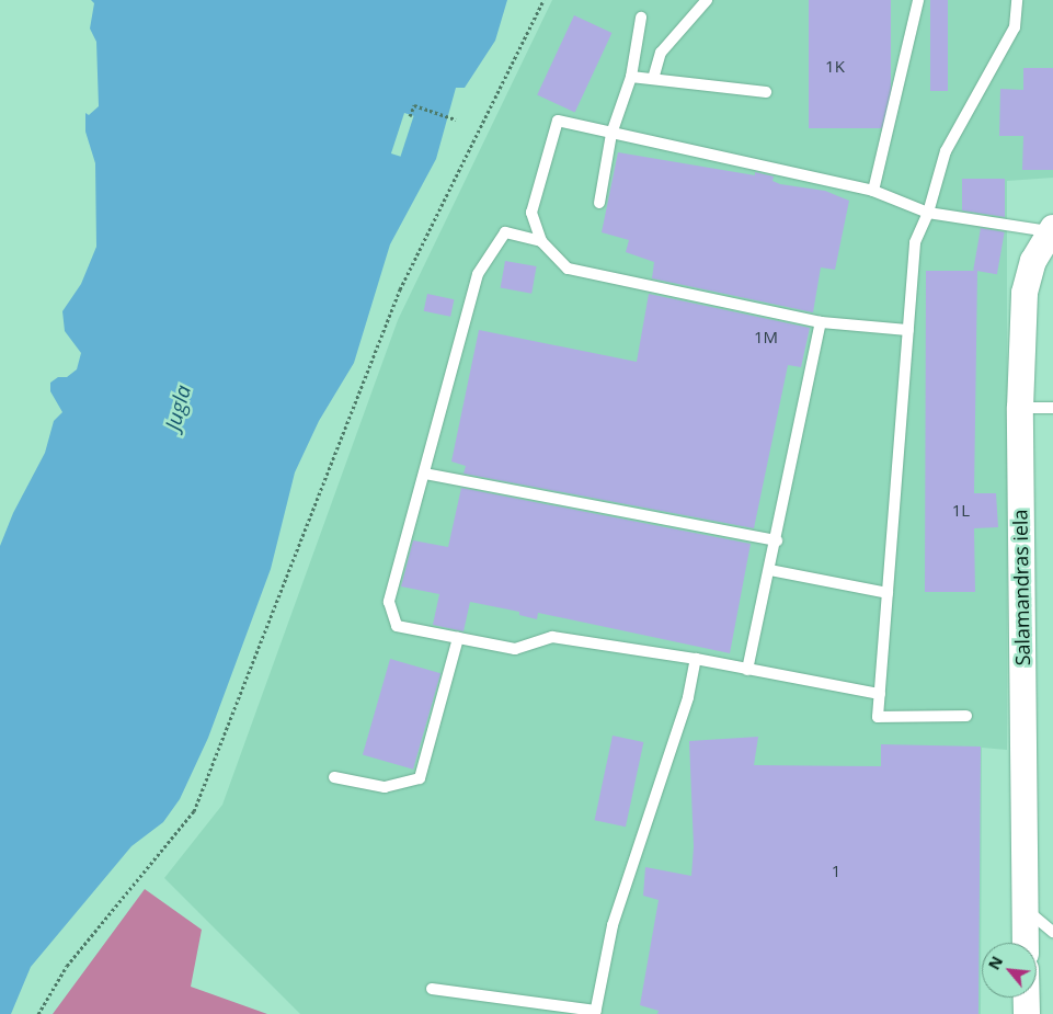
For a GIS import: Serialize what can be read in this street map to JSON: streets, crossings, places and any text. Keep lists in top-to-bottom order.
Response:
{
  "streets": {
    "street": ["Salamandras iela"]
  },
  "water": ["Jugla"],
  "house_numbers": [
    "1K",
    "1M",
    "1L",
    "1"
  ],
  "north": "top left"
}
